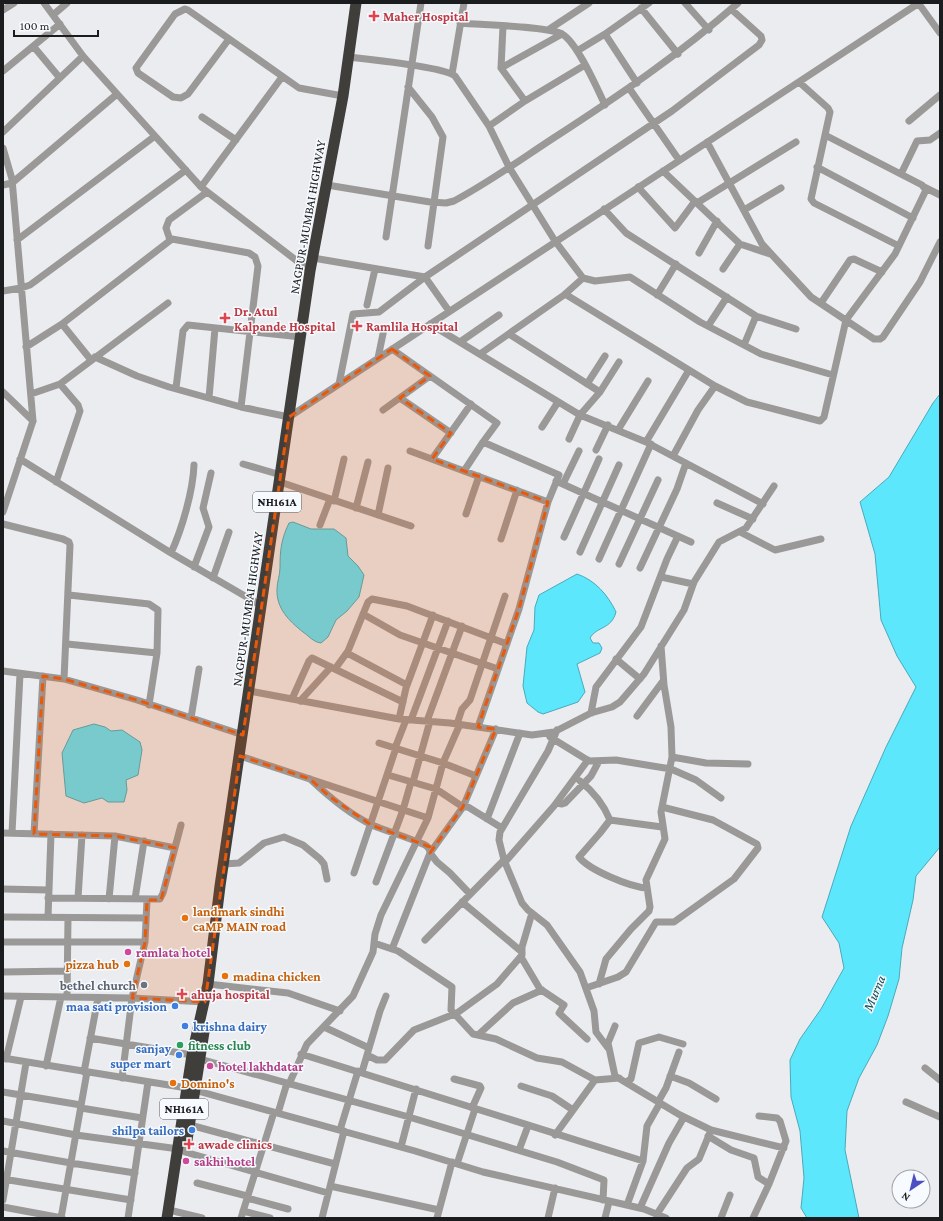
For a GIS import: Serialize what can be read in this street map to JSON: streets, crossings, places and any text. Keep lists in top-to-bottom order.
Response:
{
  "streets": {
    "highway": ["NAGPUR-MUMBAI HIGHWAY", "NH161A"]
  },
  "crossings": [
    ["NAGPUR-MUMBAI HIGHWAY", "NH161A"]
  ],
  "water": ["Murna"],
  "places": {
    "health": [
      "Maher Hospital",
      "Dr. Atul Kalpande Hospital",
      "Ramlila Hospital",
      "ahuja hospital",
      "awade clinics"
    ],
    "other": [
      "landmark sindhi caMP MAIN road",
      "ramlata hotel",
      "pizza hub",
      "madina chicken",
      "bethel church",
      "maa sati provision",
      "krishna dairy",
      "fitness club",
      "sanjay super mart",
      "hotel lakhdatar",
      "Domino's",
      "shilpa tailors",
      "sakhi hotel"
    ]
  },
  "scale_bar": "100 m",
  "north": "bottom left"
}
